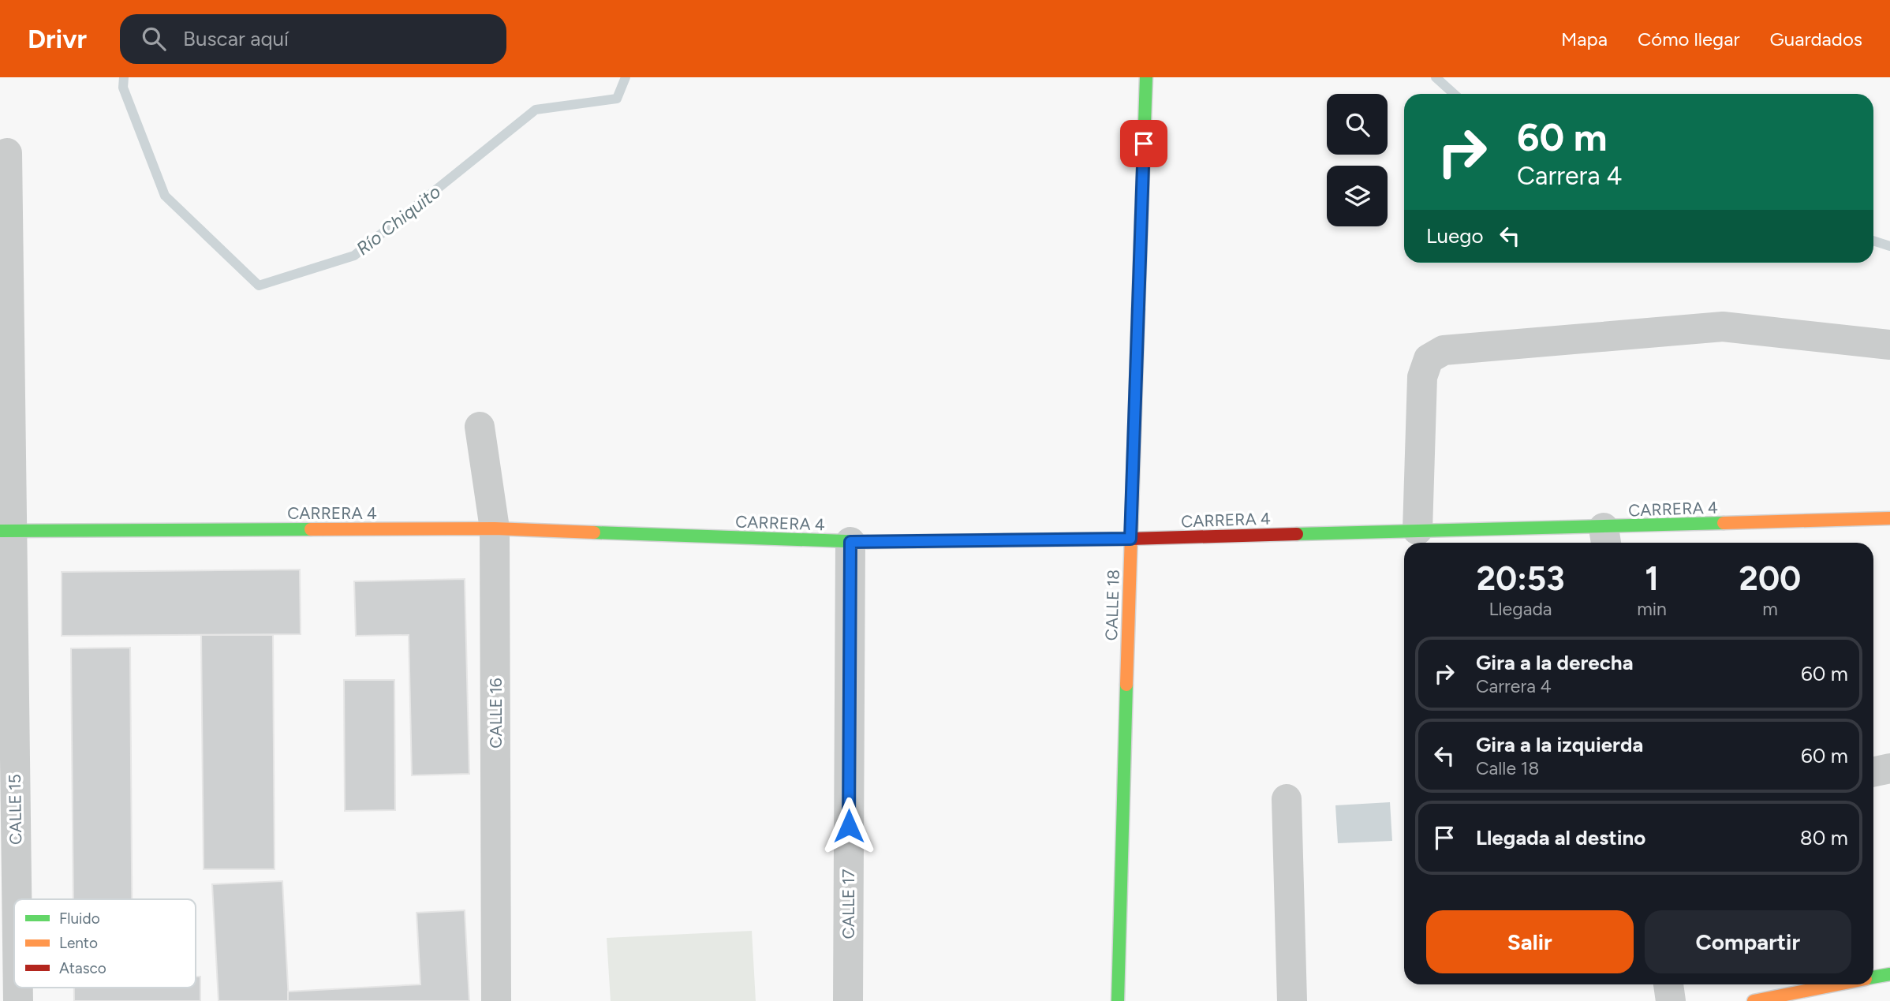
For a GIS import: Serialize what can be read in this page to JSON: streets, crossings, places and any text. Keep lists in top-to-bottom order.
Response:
{
  "streets": {
    "street": [
      "CARRERA 4",
      "CALLE 18",
      "CALLE 16",
      "CALLE 15",
      "CALLE 17"
    ]
  },
  "crossings": [
    ["CARRERA 4", "CALLE 18"],
    ["CARRERA 4", "CALLE 16"],
    ["CARRERA 4", "CALLE 15"],
    ["CARRERA 4", "CALLE 17"]
  ],
  "water": ["Río Chiquito"],
  "legend": ["Fluido", "Lento", "Atasco"],
  "page": {
    "header": "Drivr",
    "search": "Buscar aquí",
    "nav": ["Mapa", "Cómo llegar", "Guardados"],
    "turn": ["60 m", "Carrera 4"],
    "then": "Luego",
    "eta": [
      "20:53",
      "Llegada",
      "1",
      "min",
      "200",
      "m"
    ],
    "list": [
      {
        "name": "Gira a la derecha",
        "note": "Carrera 4",
        "value": "60 m"
      },
      {
        "name": "Gira a la izquierda",
        "note": "Calle 18",
        "value": "60 m"
      },
      {
        "name": "Llegada al destino",
        "value": "80 m"
      }
    ],
    "buttons": ["Salir", "Compartir"]
  }
}
